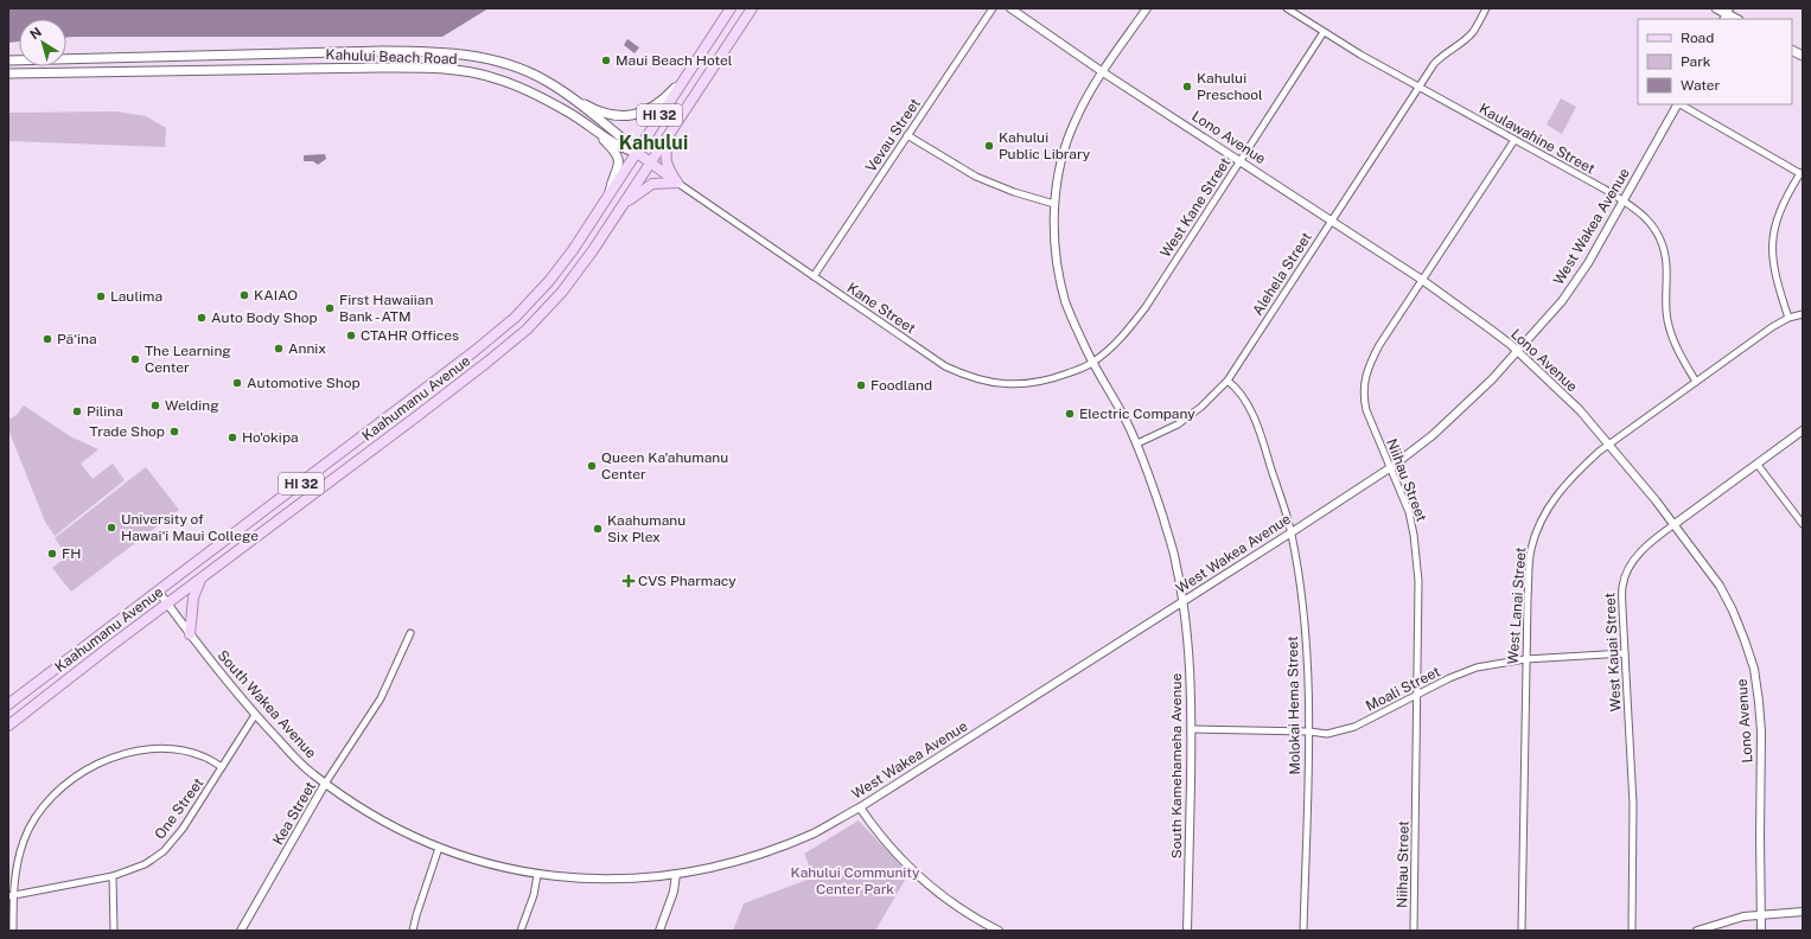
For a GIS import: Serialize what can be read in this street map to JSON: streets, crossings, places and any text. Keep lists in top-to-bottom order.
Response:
{
  "streets": {
    "main road": ["Kahului Beach Road", "HI 32", "Kaahumanu Avenue"],
    "street": [
      "Vevau Street",
      "Lono Avenue",
      "Kaulawahine Street",
      "West Kane Street",
      "West Wakea Avenue",
      "Alehela Street",
      "Kane Street",
      "Niihau Street",
      "West Lanai Street",
      "West Kauai Street",
      "Moali Street",
      "South Wakea Avenue",
      "Molokai Hema Street",
      "South Kamehameha Avenue",
      "One Street",
      "Kea Street"
    ]
  },
  "crossings": [
    ["Kahului Beach Road", "Kaahumanu Avenue"],
    ["Vevau Street", "Kane Street"],
    ["Lono Avenue", "West Kane Street"],
    ["Lono Avenue", "West Wakea Avenue"],
    ["Lono Avenue", "Alehela Street"],
    ["Lono Avenue", "Niihau Street"],
    ["Lono Avenue", "West Lanai Street"],
    ["Lono Avenue", "West Kauai Street"],
    ["Lono Avenue", "South Kamehameha Avenue"],
    ["Kaulawahine Street", "West Kane Street"],
    ["Kaulawahine Street", "West Wakea Avenue"],
    ["Kaulawahine Street", "Alehela Street"],
    ["Kaulawahine Street", "Niihau Street"],
    ["Kaulawahine Street", "West Lanai Street"],
    ["West Kane Street", "Kane Street"],
    ["West Kane Street", "South Kamehameha Avenue"],
    ["West Wakea Avenue", "Niihau Street"],
    ["West Wakea Avenue", "South Wakea Avenue"],
    ["West Wakea Avenue", "Molokai Hema Street"],
    ["West Wakea Avenue", "South Kamehameha Avenue"],
    ["Alehela Street", "Molokai Hema Street"],
    ["Alehela Street", "South Kamehameha Avenue"],
    ["Kane Street", "South Kamehameha Avenue"],
    ["Kaahumanu Avenue", "South Wakea Avenue"],
    ["Niihau Street", "Moali Street"],
    ["West Lanai Street", "Moali Street"],
    ["West Kauai Street", "Moali Street"],
    ["Moali Street", "Molokai Hema Street"],
    ["Moali Street", "South Kamehameha Avenue"],
    ["South Wakea Avenue", "One Street"],
    ["South Wakea Avenue", "Kea Street"]
  ],
  "districts": ["Kahului"],
  "parks": ["Kahului Community Center Park"],
  "places": {
    "other": [
      "Maui Beach Hotel",
      "Kahului Preschool",
      "Kahului Public Library",
      "KAIAO",
      "Laulima",
      "First Hawaiian Bank - ATM",
      "Auto Body Shop",
      "CTAHR Offices",
      "Pā‘ina",
      "Annix",
      "The Learning Center",
      "Automotive Shop",
      "Foodland",
      "Welding",
      "Pilina",
      "Electric Company",
      "Trade Shop",
      "Ho'okipa",
      "Queen Ka'ahumanu Center",
      "University of Hawai‘i Maui College",
      "Kaahumanu Six Plex",
      "FH"
    ],
    "health": ["CVS Pharmacy"]
  },
  "legend": ["Road", "Park", "Water"],
  "north": "top left"
}
